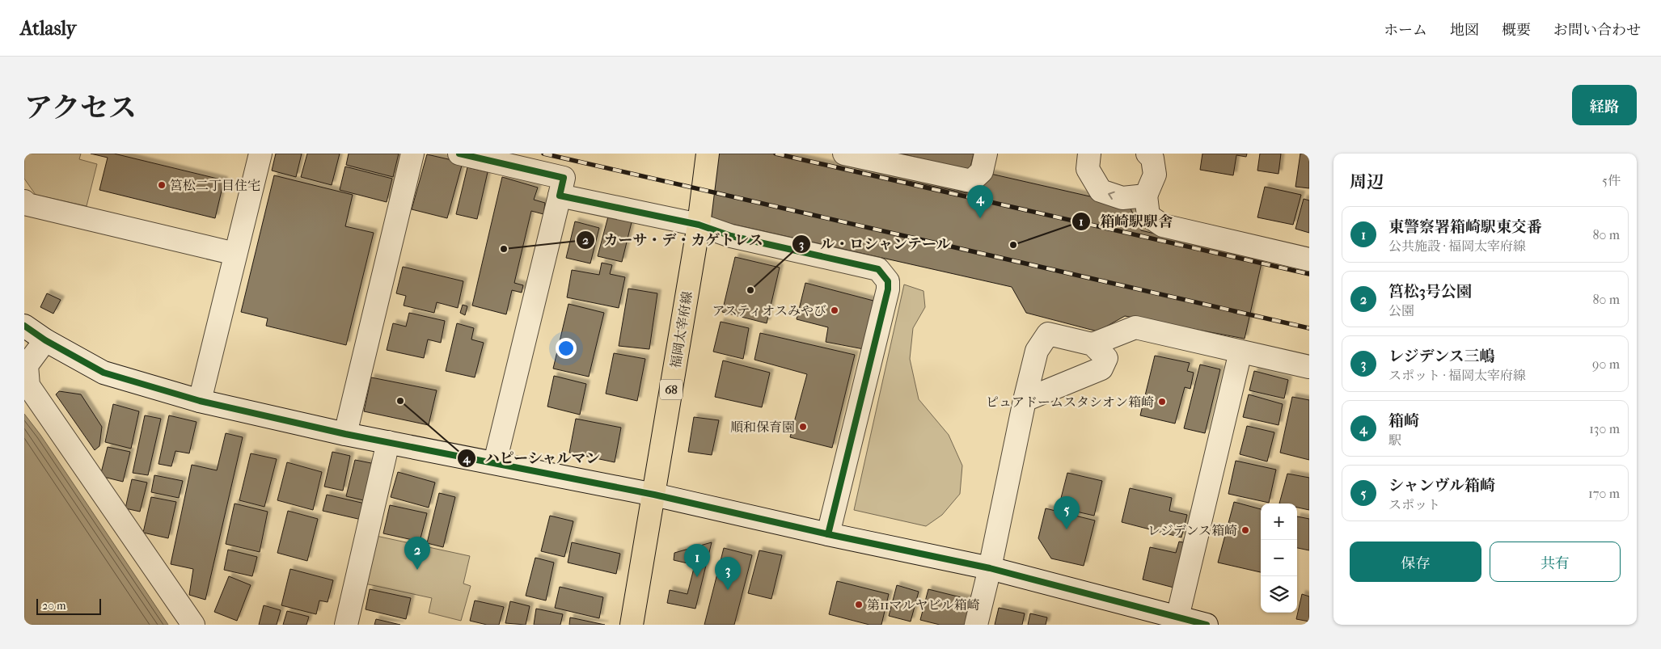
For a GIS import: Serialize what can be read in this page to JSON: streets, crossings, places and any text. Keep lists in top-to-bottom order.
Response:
{
  "streets": {
    "main road": ["福岡太宰府線", "68"]
  },
  "places": [
    "筥松二丁目住宅",
    "箱崎駅駅舎",
    "カーサ・デ・カゲトレス",
    "ル・ロシャンテール",
    "アスティオスみやび",
    "ハピーシャルマン",
    "ピュアドームスタシオン箱崎",
    "順和保育園",
    "レジデンス箱崎",
    "第11マルヤビル箱崎"
  ],
  "scale_bar": "20 m",
  "page": {
    "header": "Atlasly",
    "nav": [
      "ホーム",
      "地図",
      "概要",
      "お問い合わせ"
    ],
    "title": "アクセス",
    "buttons": [
      "経路",
      ["保存", "共有"]
    ],
    "heading": ["周辺", "5件"],
    "pins": [
      "4",
      "5",
      "2",
      "1",
      "3"
    ],
    "list": [
      {
        "mark": "1",
        "name": "東警察署箱崎駅東交番",
        "note": "公共施設 · 福岡太宰府線",
        "value": "80 m"
      },
      {
        "mark": "2",
        "name": "筥松3号公園",
        "note": "公園",
        "value": "80 m"
      },
      {
        "mark": "3",
        "name": "レジデンス三嶋",
        "note": "スポット · 福岡太宰府線",
        "value": "90 m"
      },
      {
        "mark": "4",
        "name": "箱崎",
        "note": "駅",
        "value": "130 m"
      },
      {
        "mark": "5",
        "name": "シャンヴル箱崎",
        "note": "スポット",
        "value": "170 m"
      }
    ],
    "map_buttons": ["+", "−"],
    "scale": "20 m"
  }
}
